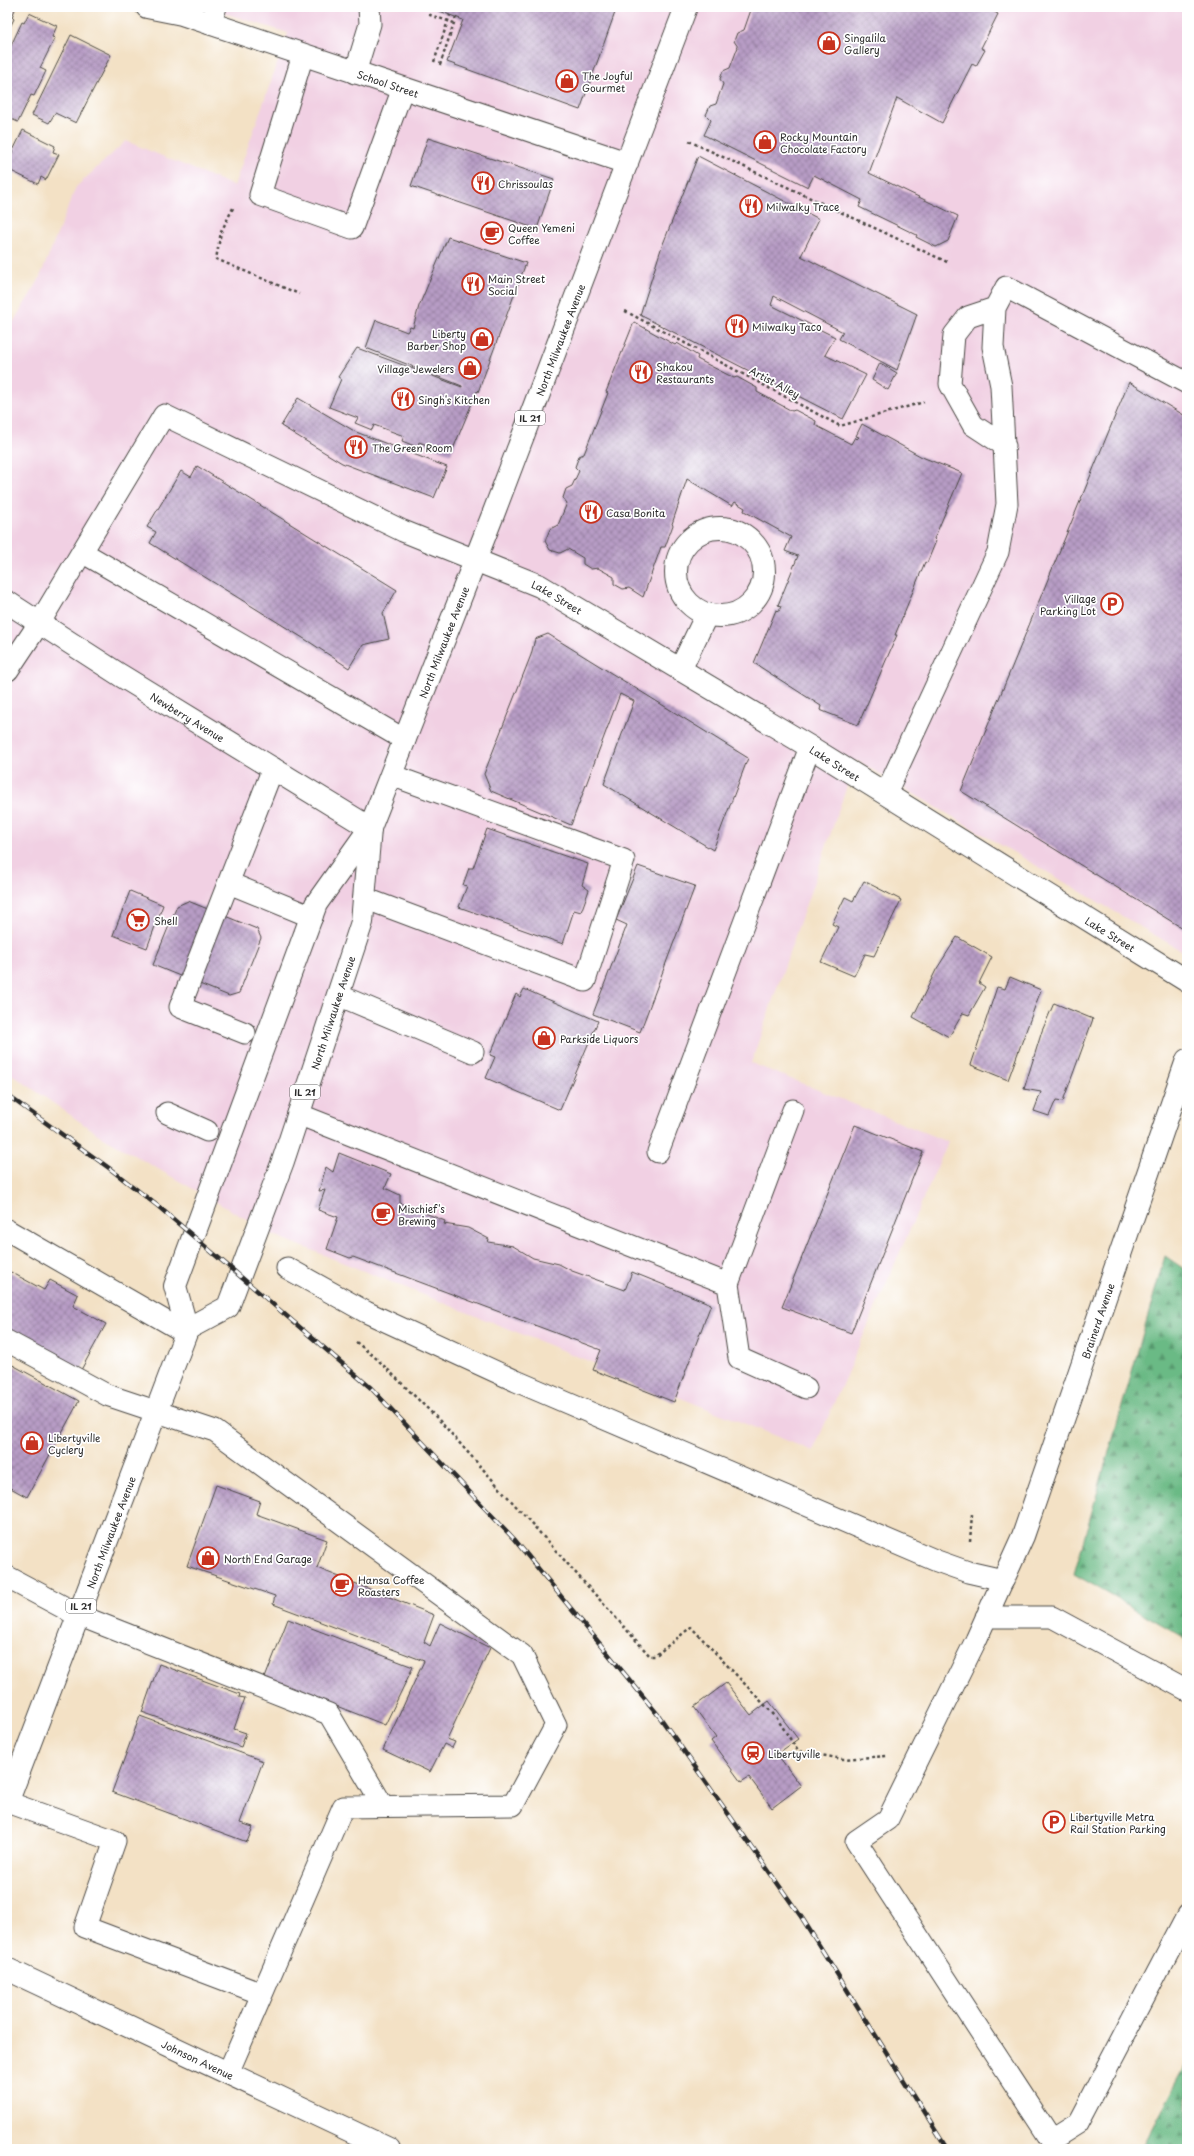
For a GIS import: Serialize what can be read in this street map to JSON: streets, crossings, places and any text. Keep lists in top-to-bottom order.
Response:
{
  "streets": {
    "street": [
      "School Street",
      "North Milwaukee Avenue",
      "IL 21",
      "Lake Street",
      "Newberry Avenue",
      "Brainerd Avenue",
      "Johnson Avenue"
    ],
    "path": ["Artist Alley"]
  },
  "crossings": [
    ["School Street", "North Milwaukee Avenue"],
    ["North Milwaukee Avenue", "Lake Street"],
    ["North Milwaukee Avenue", "Newberry Avenue"]
  ],
  "places": {
    "shop": [
      "Singalila Gallery",
      "The Joyful Gourmet",
      "Rocky Mountain Chocolate Factory",
      "Liberty Barber Shop",
      "Village Jewelers",
      "Parkside Liquors",
      "Libertyville Cyclery",
      "North End Garage"
    ],
    "restaurant": [
      "Chrissoulas",
      "Milwalky Trace",
      "Main Street Social",
      "Milwalky Taco",
      "Shakou Restaurants",
      "Singh's Kitchen",
      "The Green Room",
      "Casa Bonita"
    ],
    "cafe": ["Queen Yemeni Coffee", "Mischief's Brewing", "Hansa Coffee Roasters"],
    "parking": ["Village Parking Lot", "Libertyville Metra Rail Station Parking"],
    "supermarket": ["Shell"],
    "station": ["Libertyville"]
  }
}
